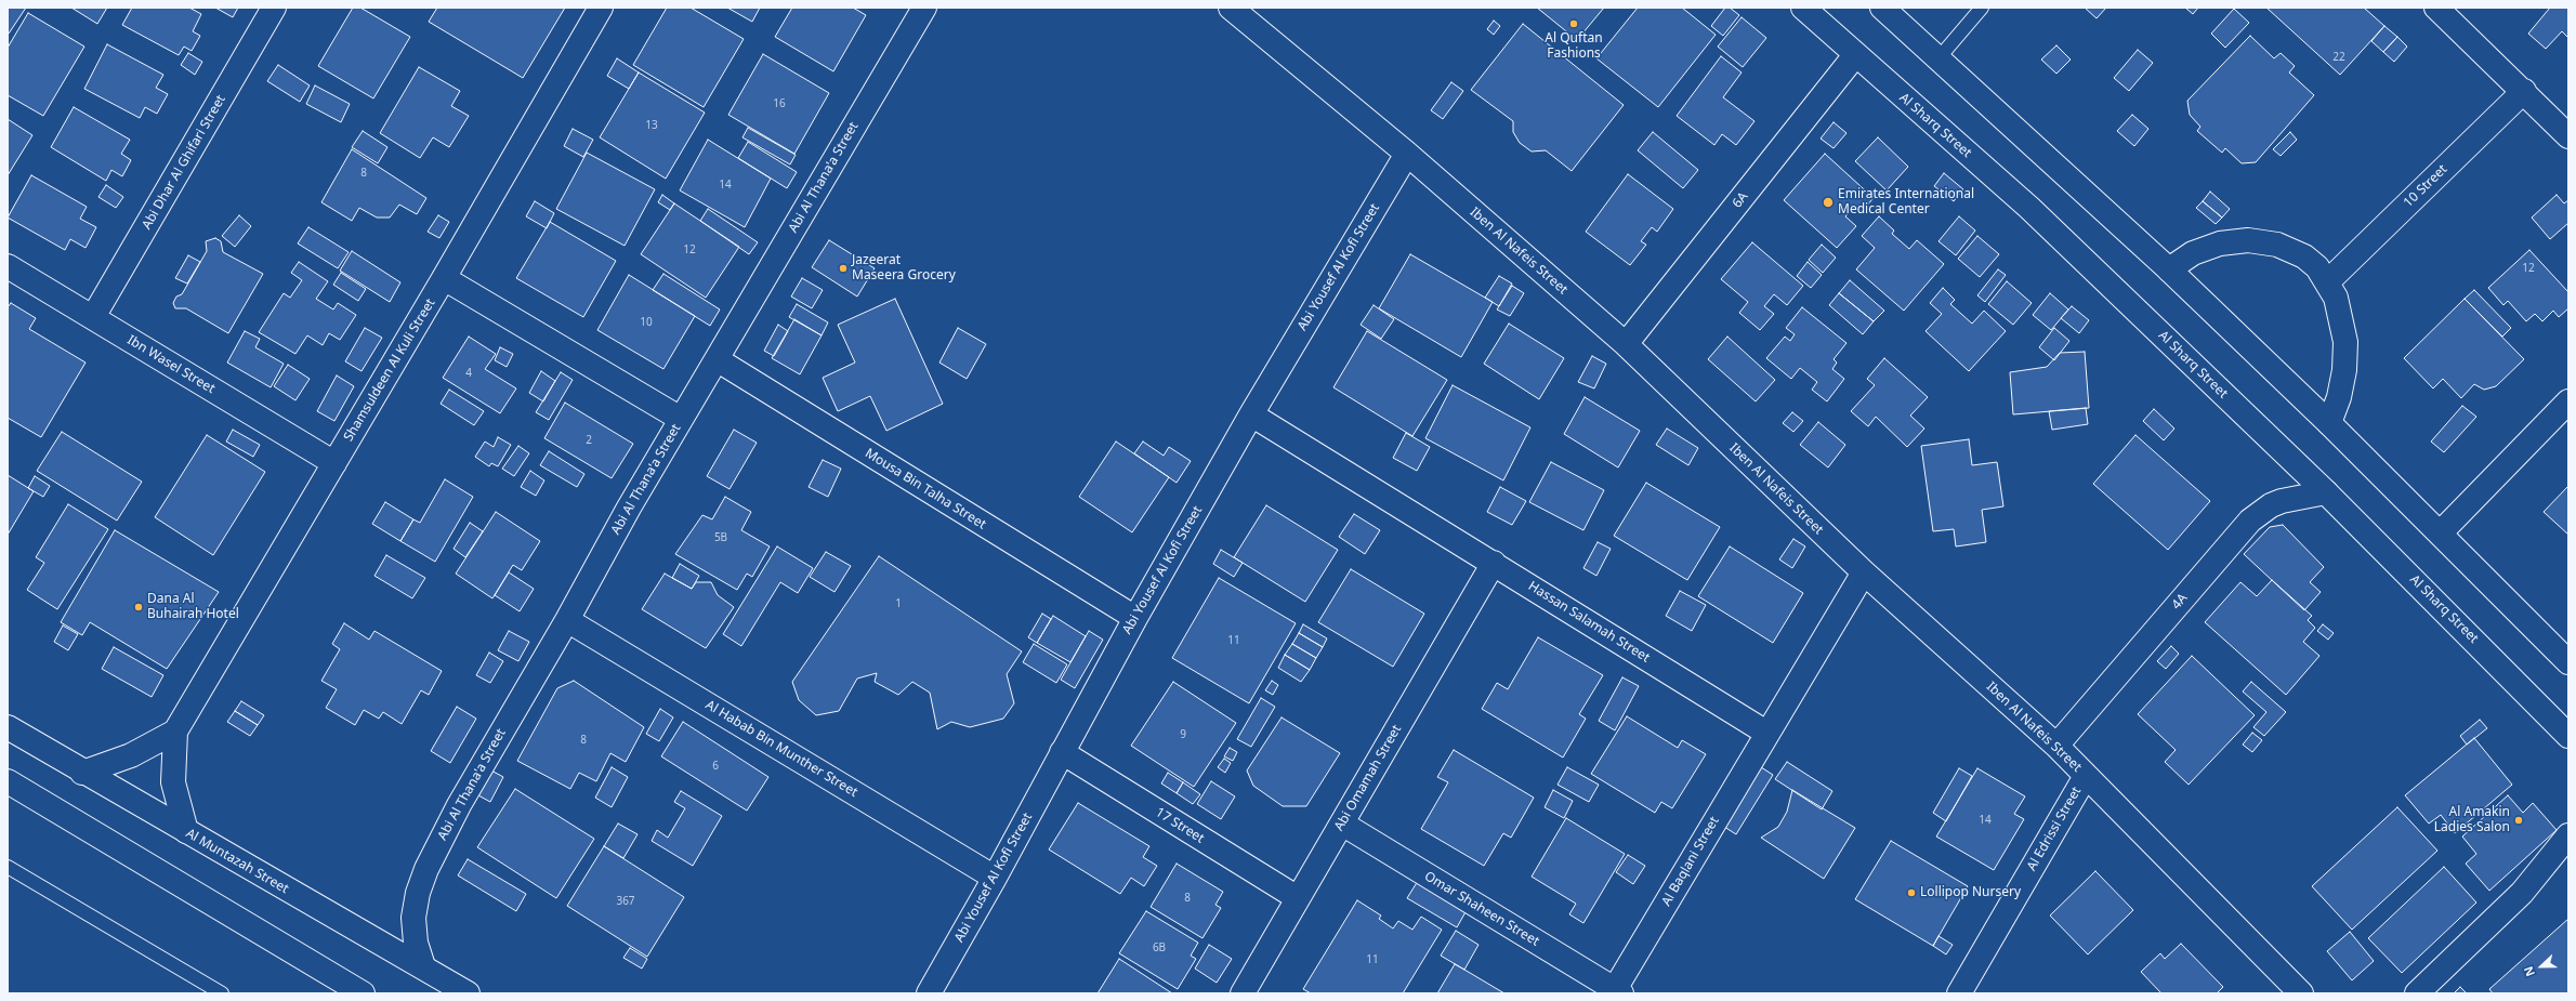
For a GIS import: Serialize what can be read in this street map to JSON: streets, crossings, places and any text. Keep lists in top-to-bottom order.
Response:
{
  "streets": {
    "street": [
      "Al Sharq Street",
      "Abi Dhar Al Ghifari Street",
      "Abi Al Thana'a Street",
      "10 Street",
      "6A",
      "Iben Al Nafeis Street",
      "Abi Yousef Al Kofi Street",
      "Ibn Wasel Street",
      "Shamsuldeen Al Kuli Street",
      "Mousa Bin Talha Street",
      "4A",
      "Hassan Salamah Street",
      "Al Habab Bin Munther Street",
      "Abi Omamah Street",
      "17 Street",
      "Al Edrissi Street",
      "Al Muntazah Street",
      "Al Baqlani Street",
      "Omar Shaheen Street"
    ]
  },
  "crossings": [
    ["Al Sharq Street", "6A"],
    ["Al Sharq Street", "4A"],
    ["Abi Dhar Al Ghifari Street", "Ibn Wasel Street"],
    ["Abi Al Thana'a Street", "Mousa Bin Talha Street"],
    ["Abi Al Thana'a Street", "Al Habab Bin Munther Street"],
    ["Abi Al Thana'a Street", "Al Muntazah Street"],
    ["6A", "Iben Al Nafeis Street"],
    ["Iben Al Nafeis Street", "Abi Yousef Al Kofi Street"],
    ["Iben Al Nafeis Street", "4A"],
    ["Iben Al Nafeis Street", "Al Edrissi Street"],
    ["Abi Yousef Al Kofi Street", "Mousa Bin Talha Street"],
    ["Abi Yousef Al Kofi Street", "Hassan Salamah Street"],
    ["Abi Yousef Al Kofi Street", "Al Habab Bin Munther Street"],
    ["Abi Yousef Al Kofi Street", "17 Street"],
    ["Ibn Wasel Street", "Shamsuldeen Al Kuli Street"],
    ["Shamsuldeen Al Kuli Street", "Al Muntazah Street"],
    ["Hassan Salamah Street", "Abi Omamah Street"],
    ["Hassan Salamah Street", "Al Baqlani Street"],
    ["Abi Omamah Street", "17 Street"],
    ["Abi Omamah Street", "Omar Shaheen Street"],
    ["Al Baqlani Street", "Omar Shaheen Street"]
  ],
  "places": [
    "Al Quftan Fashions",
    "Emirates International Medical Center",
    "Jazeerat Maseera Grocery",
    "Dana Al Buhairah Hotel",
    "Al Amakin Ladies Salon",
    "Lollipop Nursery"
  ],
  "house_numbers": [
    "22",
    "16",
    "13",
    "8",
    "14",
    "12",
    "12",
    "10",
    "4",
    "2",
    "5B",
    "1",
    "11",
    "9",
    "8",
    "6",
    "14",
    "8",
    "367",
    "6B",
    "11"
  ],
  "north": "left"
}
